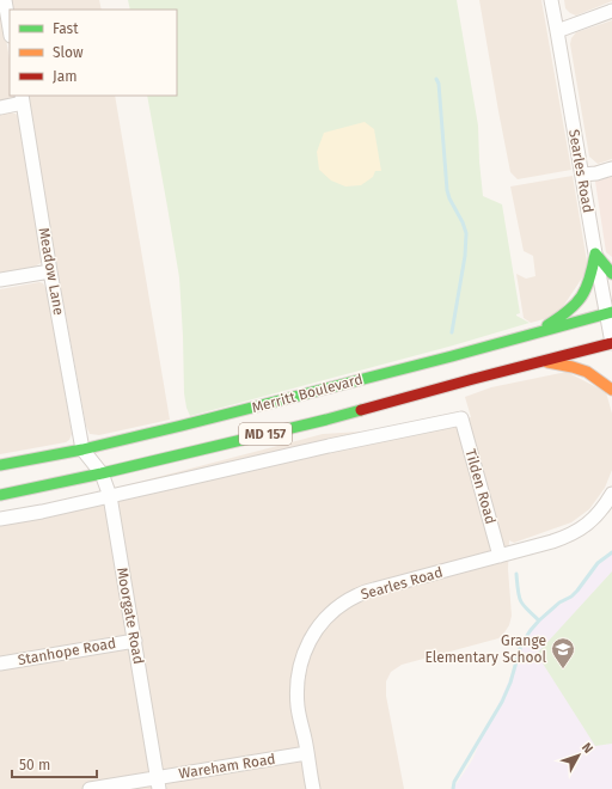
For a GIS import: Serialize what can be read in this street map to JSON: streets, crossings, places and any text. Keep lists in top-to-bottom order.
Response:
{
  "streets": {
    "main road": ["Merritt Boulevard", "MD 157"],
    "street": [
      "Searles Road",
      "Meadow Lane",
      "Tilden Road",
      "Moorgate Road",
      "Stanhope Road",
      "Wareham Road"
    ]
  },
  "crossings": [
    ["Searles Road", "Merritt Boulevard"],
    ["Searles Road", "Tilden Road"],
    ["Searles Road", "Wareham Road"],
    ["Meadow Lane", "Merritt Boulevard"],
    ["Meadow Lane", "Moorgate Road"],
    ["Merritt Boulevard", "Moorgate Road"],
    ["Tilden Road", "Moorgate Road"],
    ["Moorgate Road", "Stanhope Road"],
    ["Moorgate Road", "Wareham Road"]
  ],
  "places": {
    "school or university": ["Grange Elementary School"]
  },
  "legend": ["Fast", "Slow", "Jam"],
  "scale_bar": "50 m",
  "north": "top right"
}
